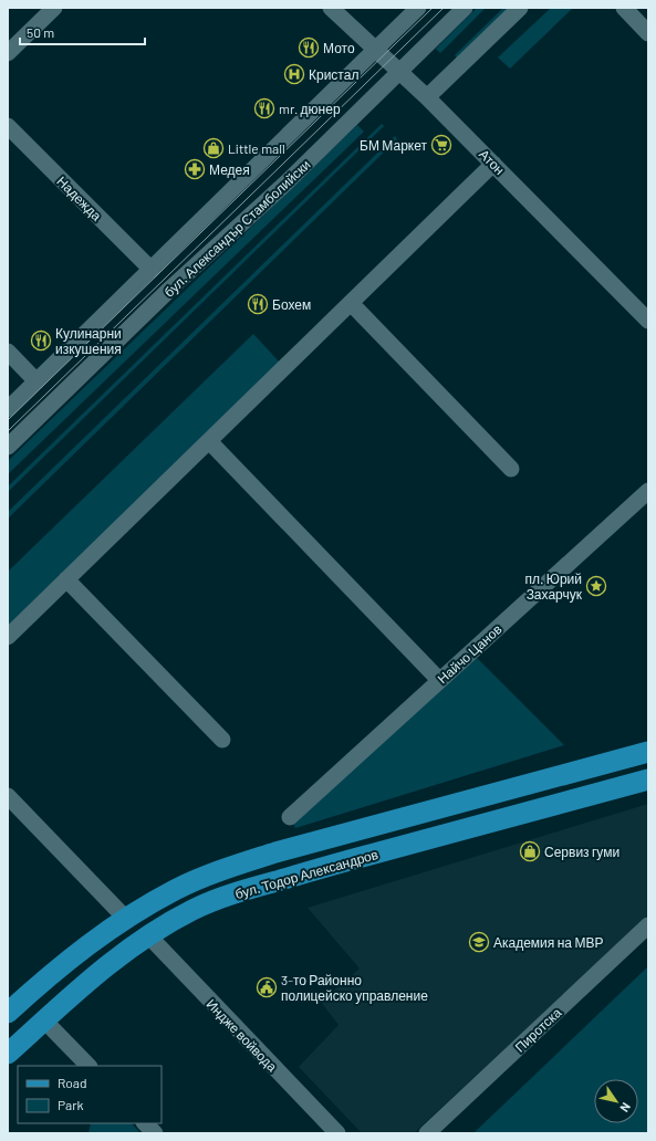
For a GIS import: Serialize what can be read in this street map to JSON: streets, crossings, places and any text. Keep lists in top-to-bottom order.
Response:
{
  "streets": {
    "main road": ["бул. Тодор Александров"],
    "street": [
      "Атон",
      "Надежда",
      "бул. Александър Стамболийски",
      "Найчо Цанов",
      "Пиротска",
      "Индже войвода"
    ]
  },
  "crossings": [
    ["Атон", "бул. Александър Стамболийски"],
    ["Надежда", "бул. Александър Стамболийски"],
    ["бул. Тодор Александров", "Индже войвода"]
  ],
  "places": {
    "restaurant": [
      "Мото",
      "mr. дюнер",
      "Бохем",
      "Кулинарни изкушения"
    ],
    "hospital": ["Кристал"],
    "supermarket": ["БМ Маркет"],
    "shop": ["Little mall", "Сервиз гуми"],
    "pharmacy": ["Медея"],
    "place": ["пл. Юрий Захарчук"],
    "school or university": ["Академия на МВР"],
    "public building": ["3-то Районно полицейско управление"]
  },
  "legend": ["Road", "Park"],
  "scale_bar": "50 m",
  "north": "bottom right"
}
